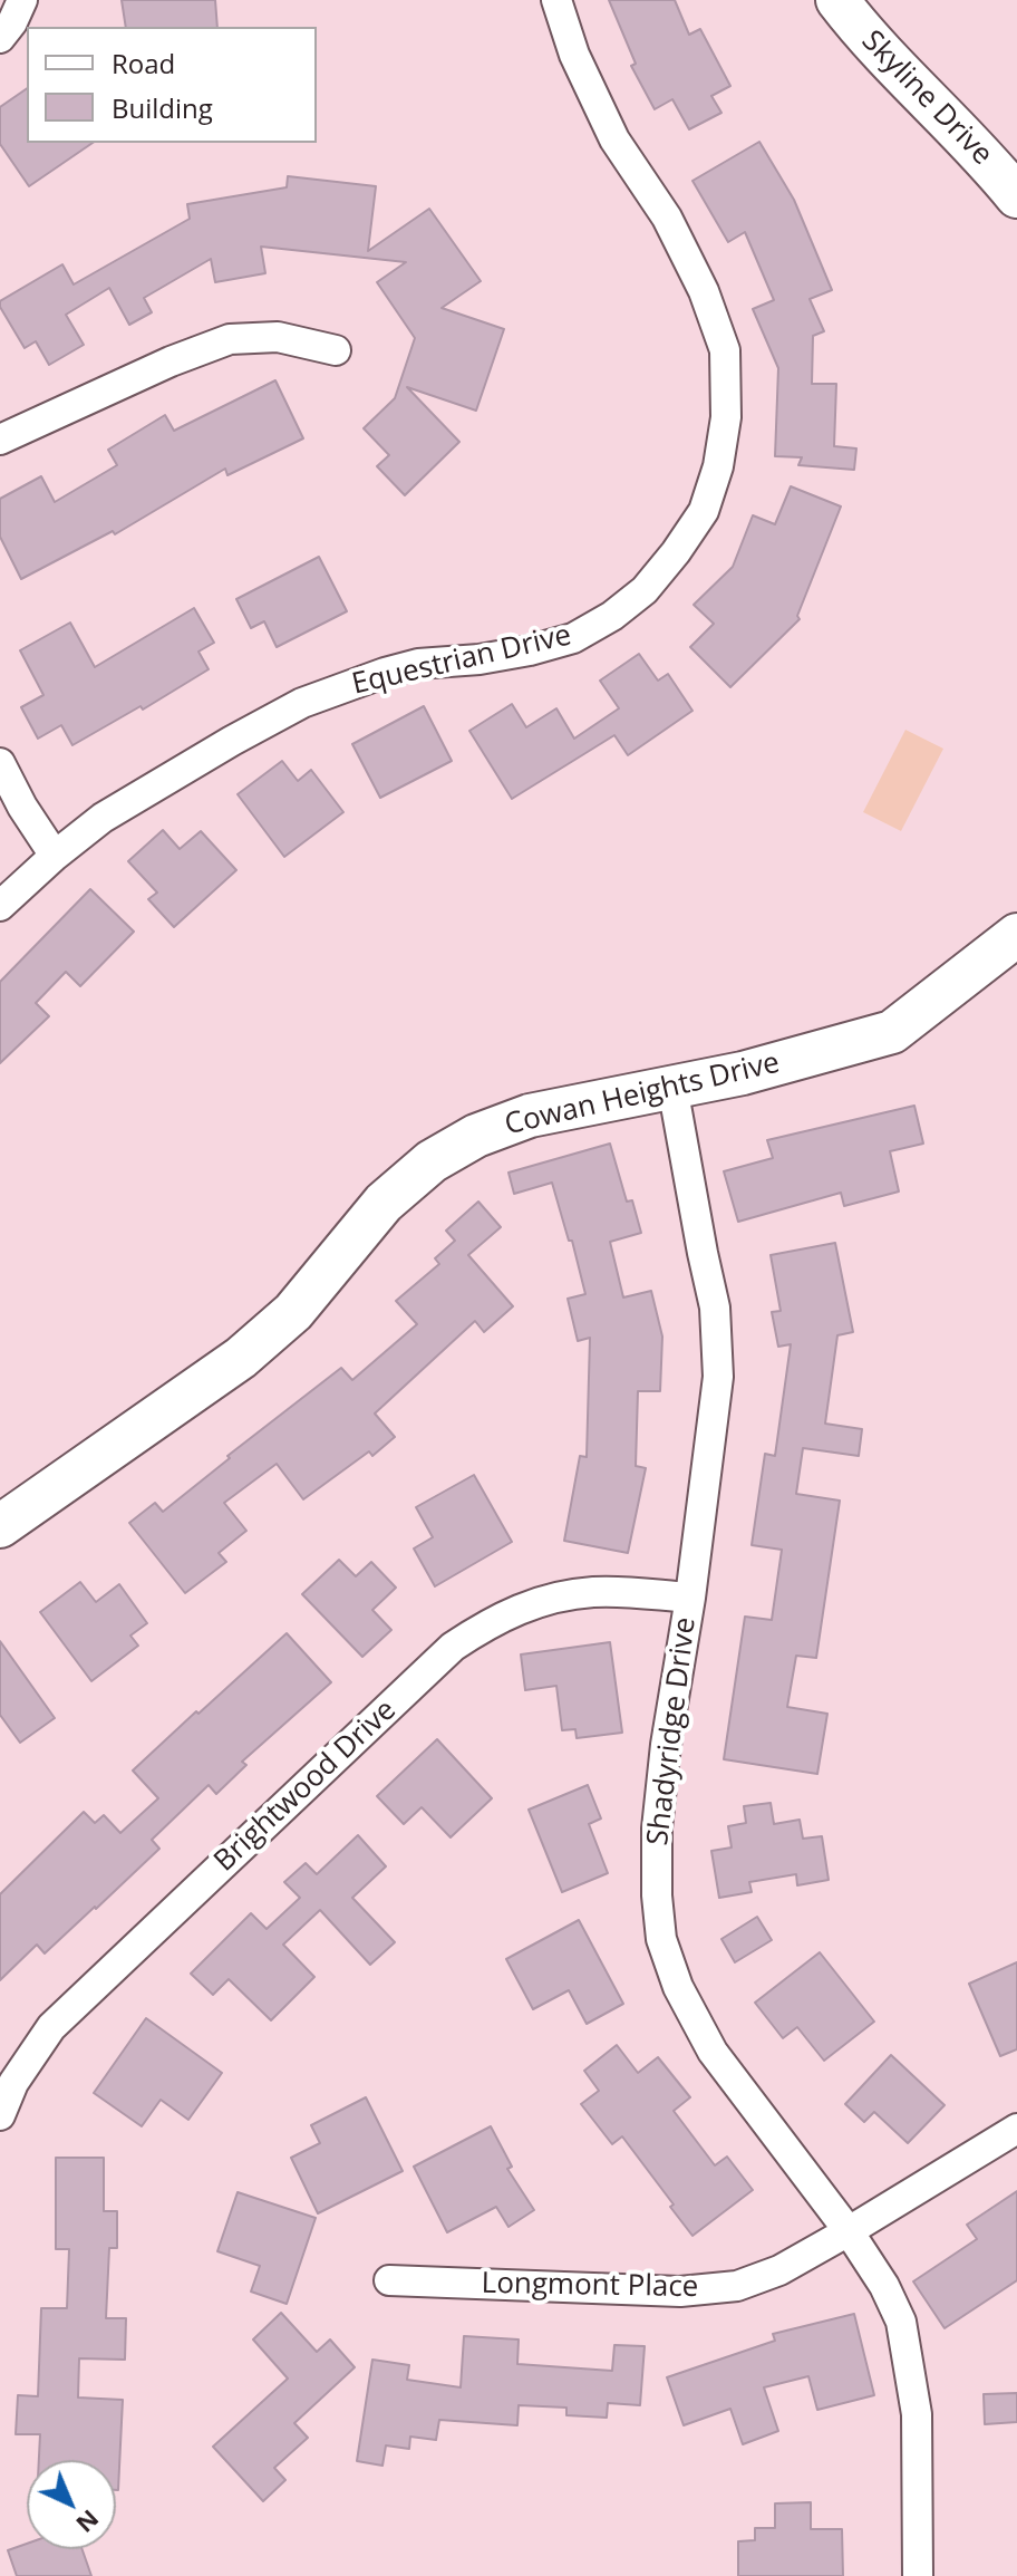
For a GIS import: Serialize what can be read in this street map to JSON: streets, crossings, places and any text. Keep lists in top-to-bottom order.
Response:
{
  "streets": {
    "street": [
      "Skyline Drive",
      "Equestrian Drive",
      "Cowan Heights Drive",
      "Shadyridge Drive",
      "Brightwood Drive",
      "Longmont Place"
    ]
  },
  "crossings": [
    ["Cowan Heights Drive", "Shadyridge Drive"],
    ["Shadyridge Drive", "Brightwood Drive"],
    ["Shadyridge Drive", "Longmont Place"]
  ],
  "legend": ["Road", "Building"],
  "north": "bottom right"
}
